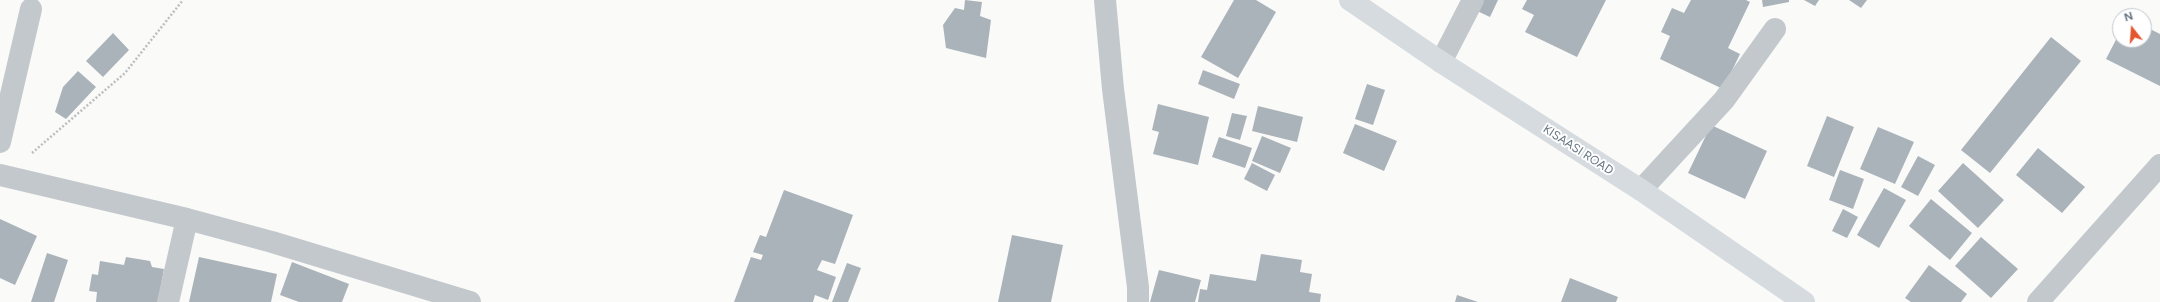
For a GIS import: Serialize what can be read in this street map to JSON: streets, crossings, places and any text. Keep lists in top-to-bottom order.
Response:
{
  "streets": {
    "main road": ["KISAASI ROAD"]
  },
  "north": "top"
}
